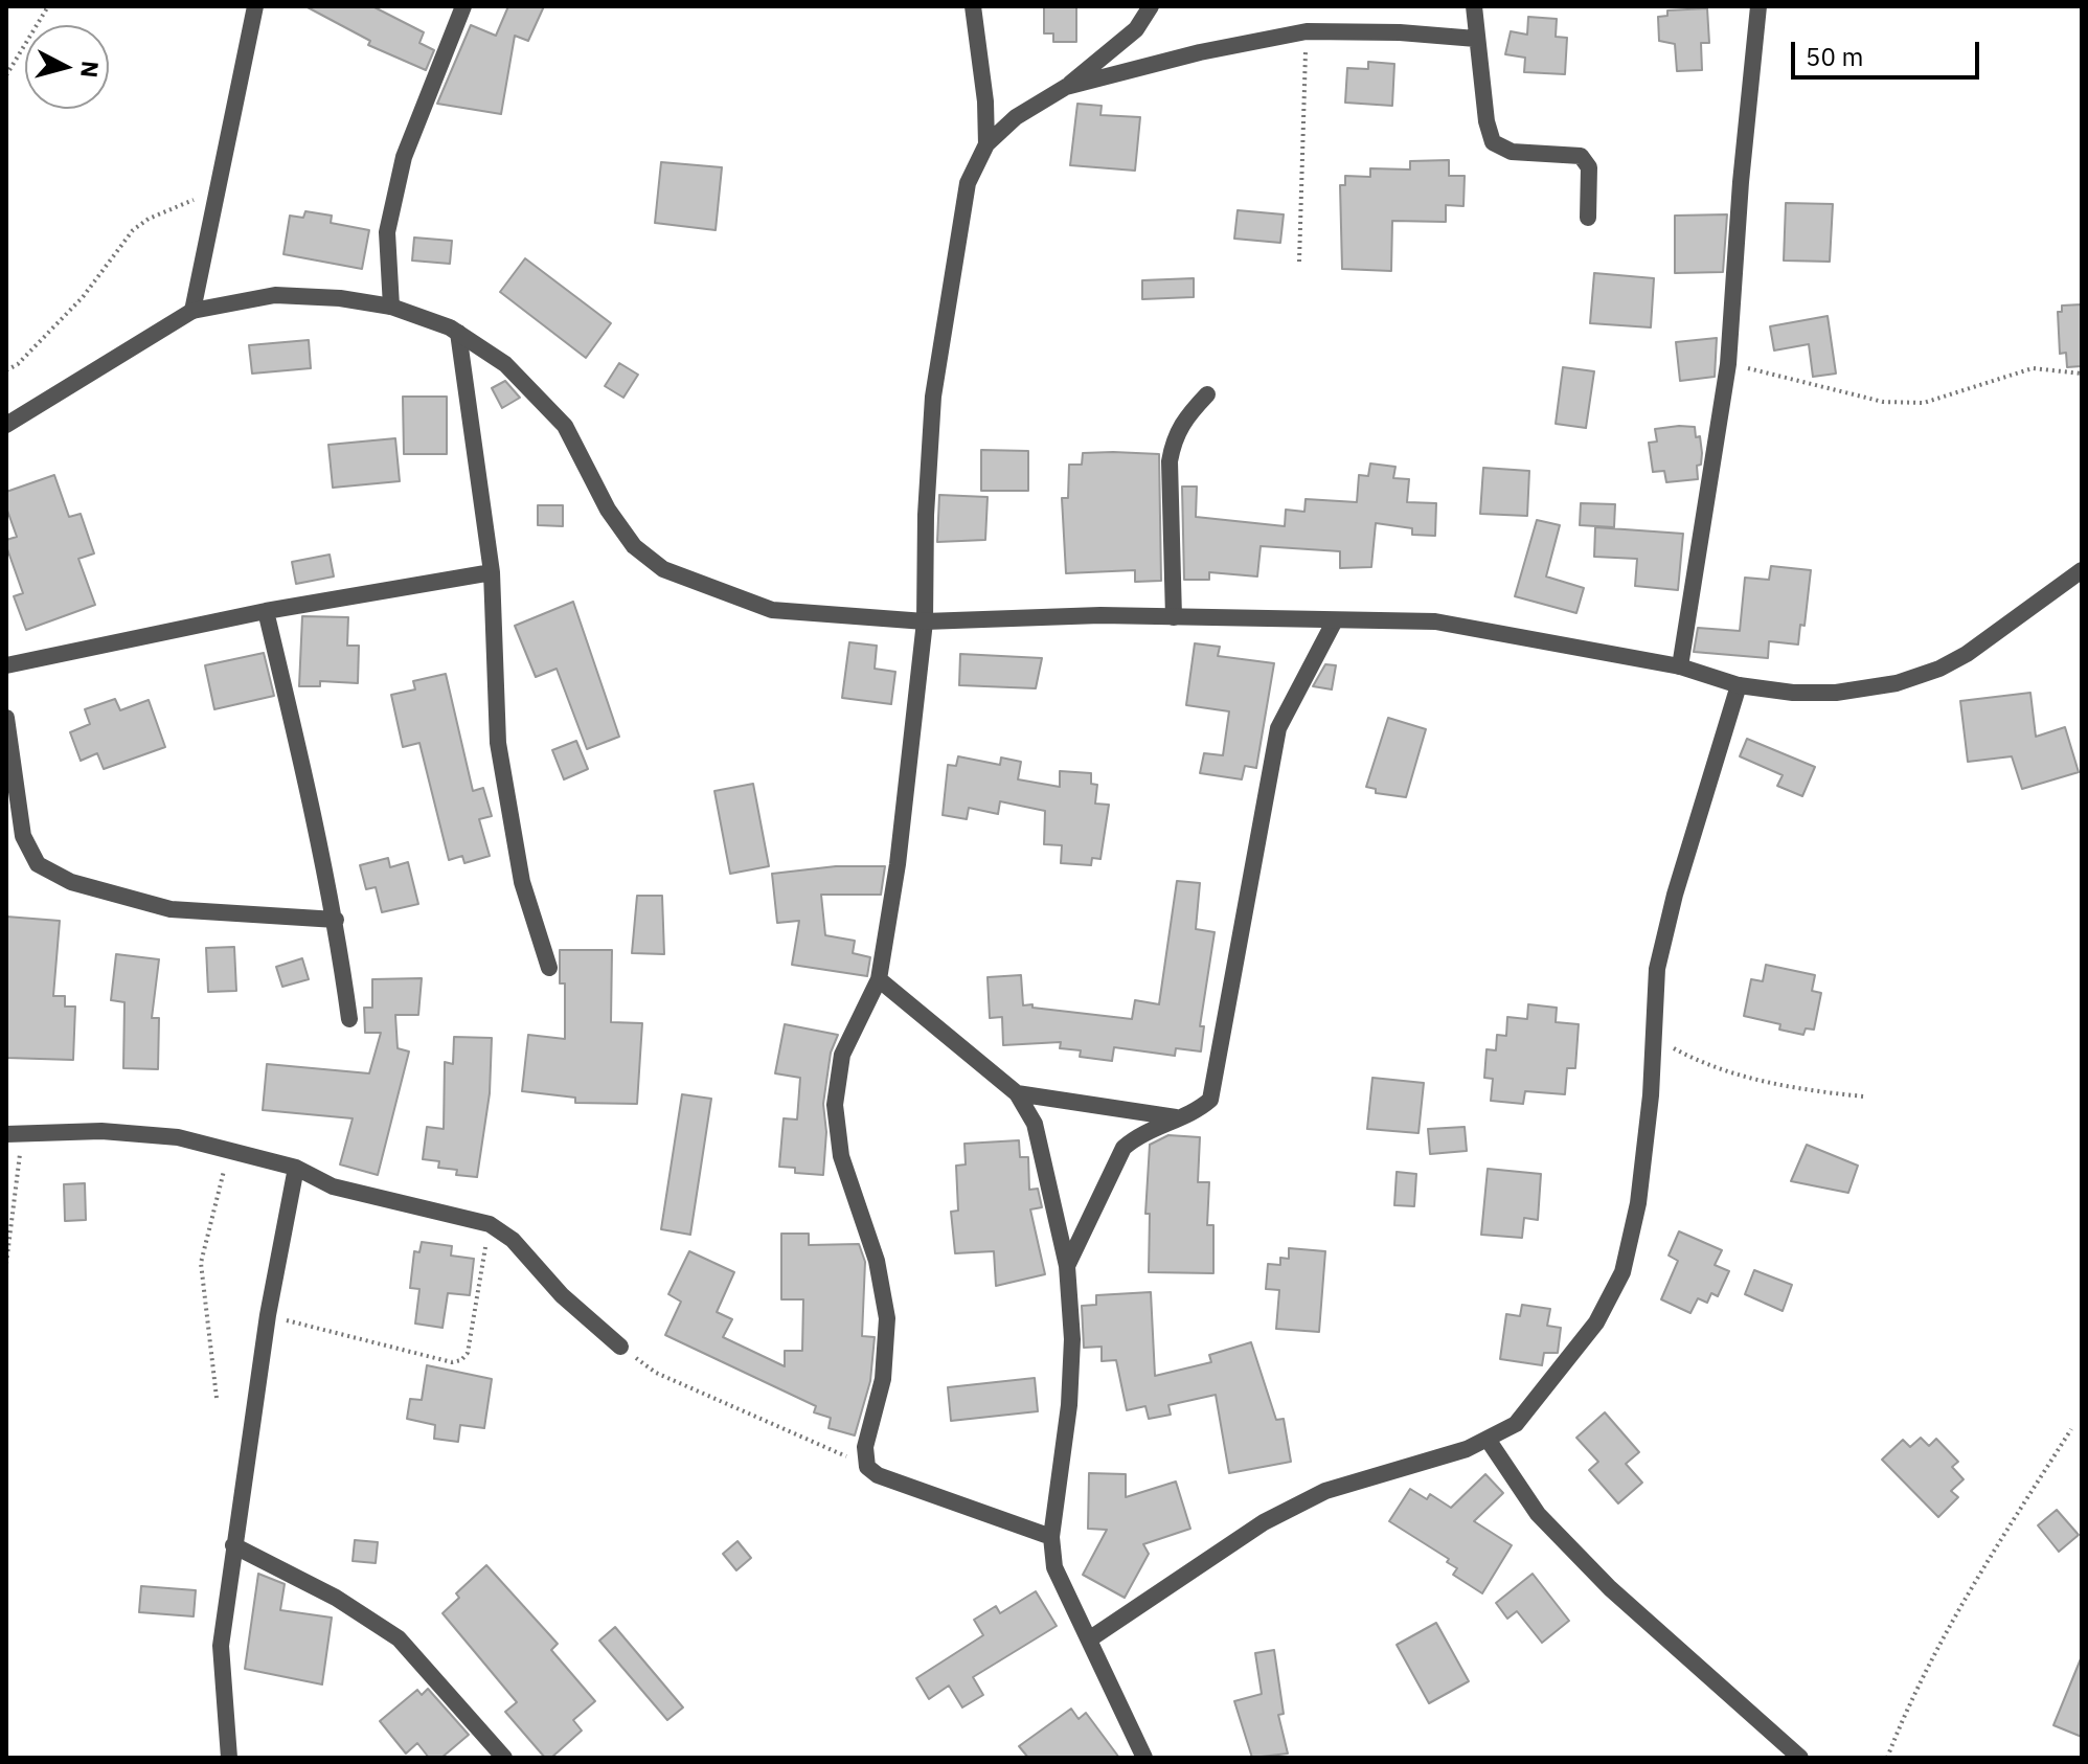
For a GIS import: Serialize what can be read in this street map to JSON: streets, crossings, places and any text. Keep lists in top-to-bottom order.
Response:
{
  "scale_bar": "50 m",
  "north": "right"
}
